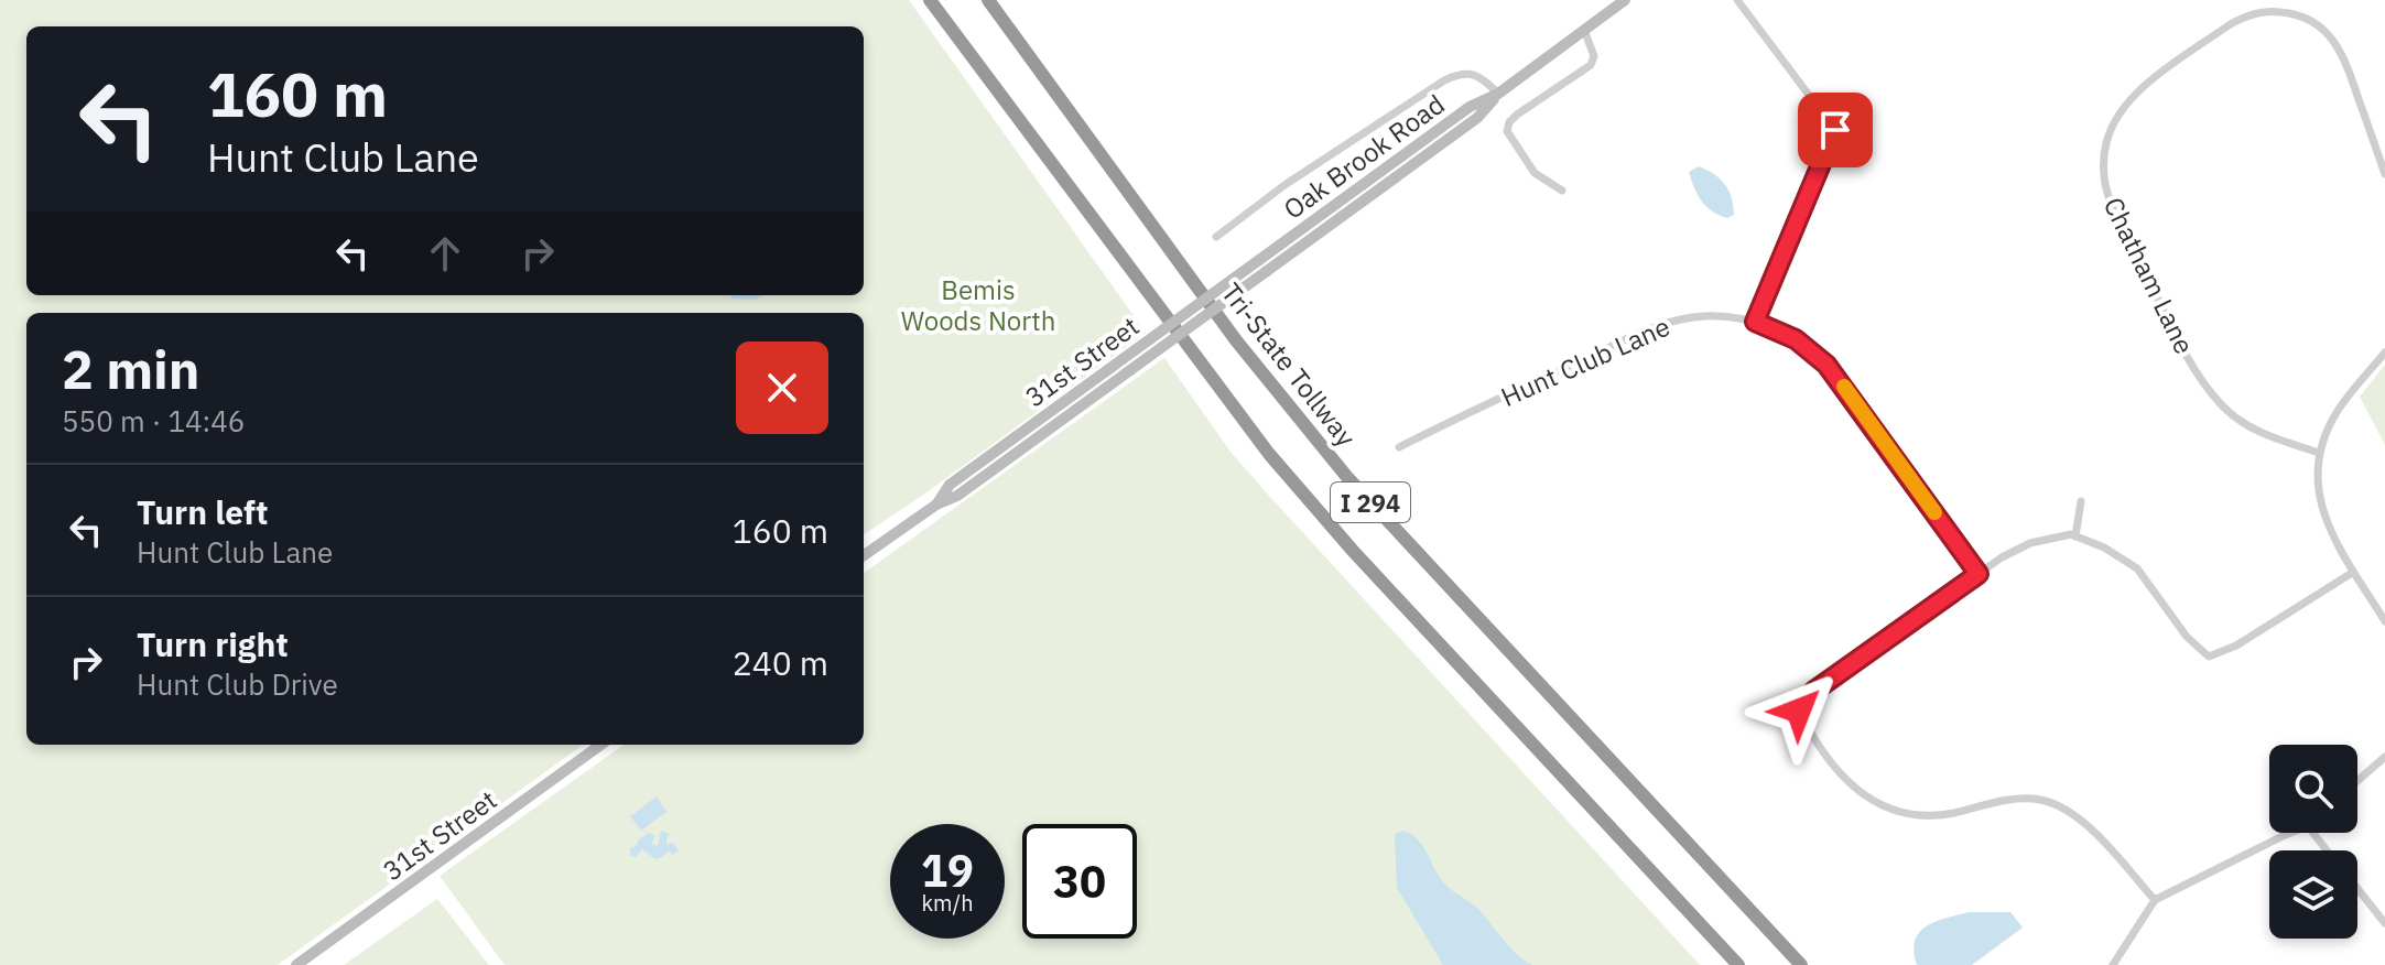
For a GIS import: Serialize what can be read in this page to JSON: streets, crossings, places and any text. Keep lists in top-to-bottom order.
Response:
{
  "streets": {
    "highway": ["Tri-State Tollway", "I 294"],
    "main road": ["Oak Brook Road", "31st Street"],
    "street": ["Chatham Lane", "Hunt Club Lane"]
  },
  "crossings": [
    ["Oak Brook Road", "31st Street"]
  ],
  "parks": ["Bemis Woods North"],
  "page": {
    "turn": ["160 m", "Hunt Club Lane"],
    "heading": ["2 min", "550 m · 14:46"],
    "list": [
      {
        "name": "Turn left",
        "note": "Hunt Club Lane",
        "value": "160 m"
      },
      {
        "name": "Turn right",
        "note": "Hunt Club Drive",
        "value": "240 m"
      }
    ],
    "speed": "19 km/h",
    "limit": "30"
  }
}
